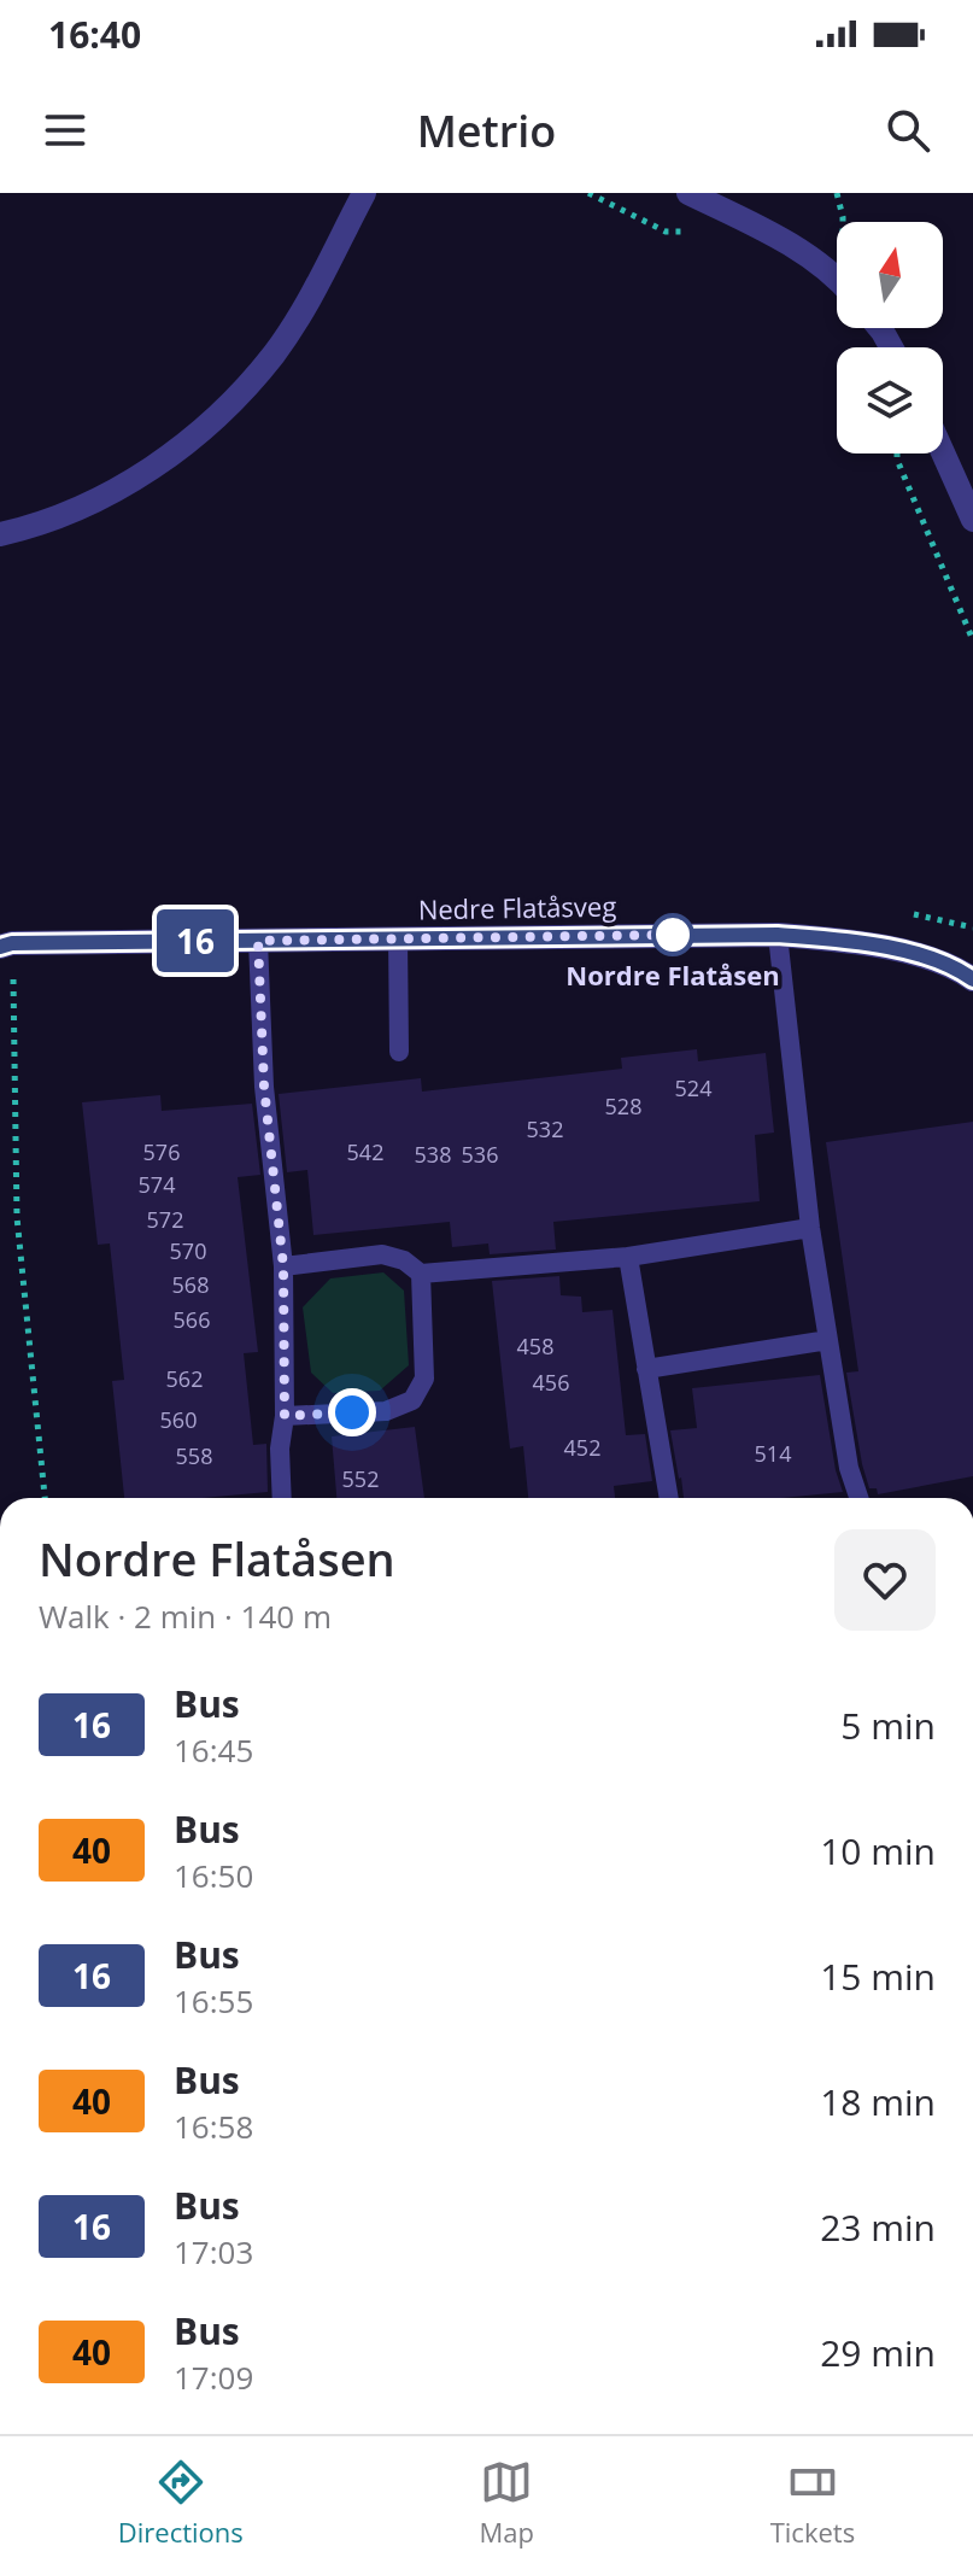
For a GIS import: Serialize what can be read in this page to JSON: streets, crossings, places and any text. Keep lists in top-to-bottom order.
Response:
{
  "streets": {
    "street": ["Nedre Flatåsveg"]
  },
  "places": ["Nordre Flatåsen"],
  "lines": ["bus line 16"],
  "house_numbers": [
    "524",
    "528",
    "532",
    "576",
    "542",
    "538",
    "536",
    "574",
    "572",
    "570",
    "568",
    "566",
    "458",
    "562",
    "456",
    "560",
    "452",
    "514",
    "558",
    "552"
  ],
  "north": "top",
  "page": {
    "status": "16:40",
    "header": "Metrio",
    "on_map": "16",
    "heading": ["Nordre Flatåsen", "Walk · 2 min · 140 m"],
    "list": [
      {
        "mark": "16",
        "name": "Bus",
        "note": "16:45",
        "value": "5 min"
      },
      {
        "mark": "40",
        "name": "Bus",
        "note": "16:50",
        "value": "10 min"
      },
      {
        "mark": "16",
        "name": "Bus",
        "note": "16:55",
        "value": "15 min"
      },
      {
        "mark": "40",
        "name": "Bus",
        "note": "16:58",
        "value": "18 min"
      },
      {
        "mark": "16",
        "name": "Bus",
        "note": "17:03",
        "value": "23 min"
      },
      {
        "mark": "40",
        "name": "Bus",
        "note": "17:09",
        "value": "29 min"
      }
    ],
    "tabs": ["Directions", "Map", "Tickets"]
  }
}
